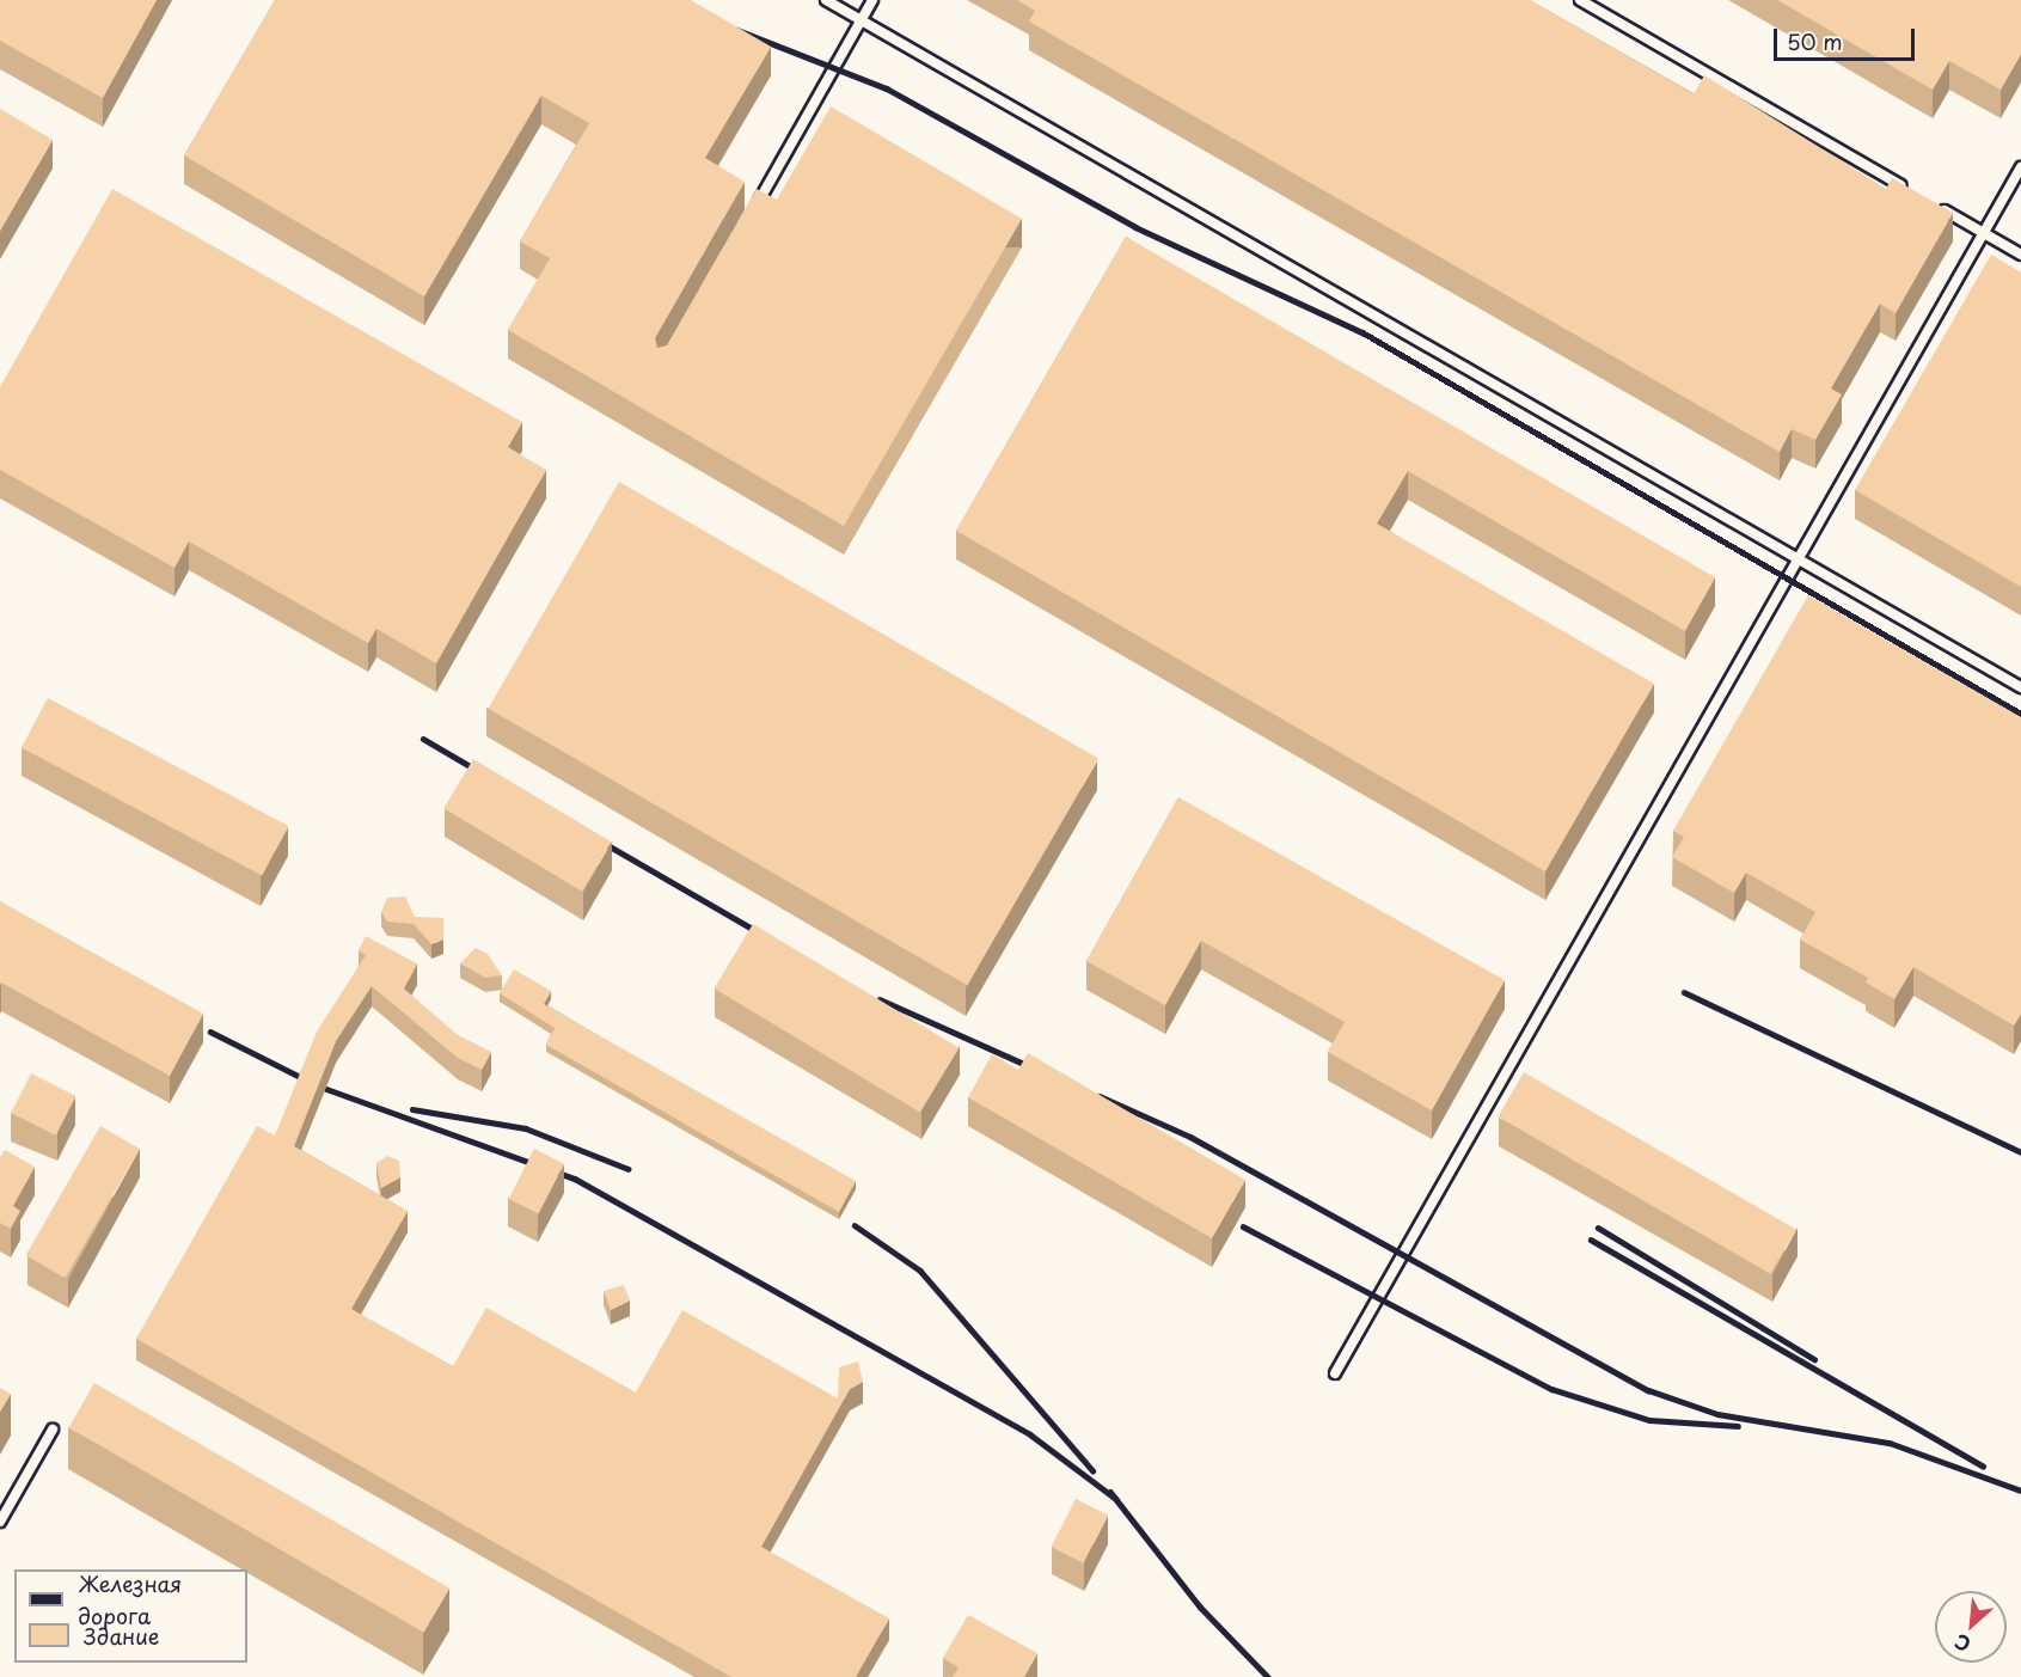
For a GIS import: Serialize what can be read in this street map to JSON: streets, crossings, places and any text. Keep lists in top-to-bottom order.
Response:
{
  "legend": ["Железная дорога", "Здание"],
  "scale_bar": "50 m",
  "north": "bottom left"
}
